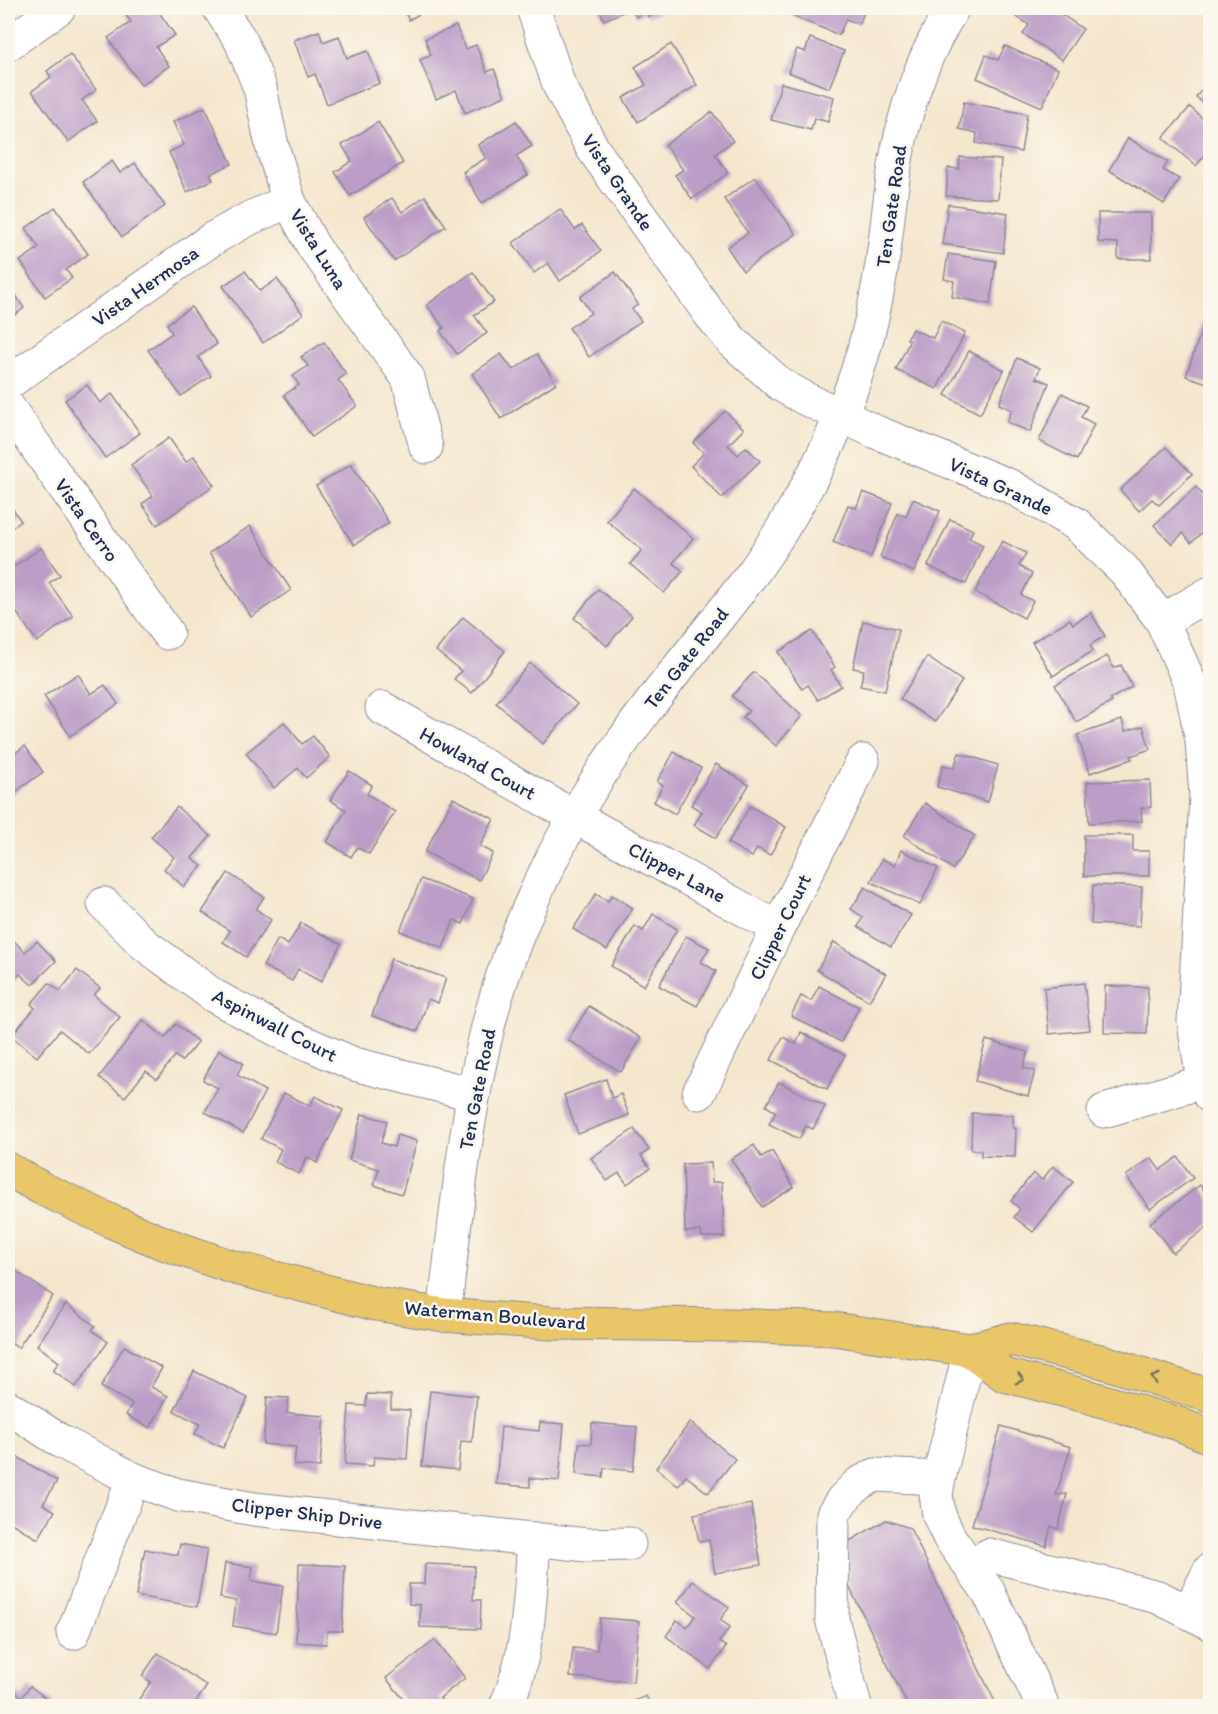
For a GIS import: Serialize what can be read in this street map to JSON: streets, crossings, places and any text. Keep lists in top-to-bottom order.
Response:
{
  "streets": {
    "main road": ["Waterman Boulevard"],
    "street": [
      "Vista Grande",
      "Ten Gate Road",
      "Vista Luna",
      "Vista Hermosa",
      "Vista Cerro",
      "Howland Court",
      "Clipper Lane",
      "Clipper Court",
      "Aspinwall Court",
      "Clipper Ship Drive"
    ]
  },
  "crossings": [
    ["Vista Grande", "Ten Gate Road"],
    ["Ten Gate Road", "Howland Court"],
    ["Ten Gate Road", "Clipper Lane"],
    ["Ten Gate Road", "Aspinwall Court"],
    ["Ten Gate Road", "Waterman Boulevard"],
    ["Vista Luna", "Vista Hermosa"],
    ["Howland Court", "Clipper Lane"],
    ["Clipper Lane", "Clipper Court"]
  ]
}
